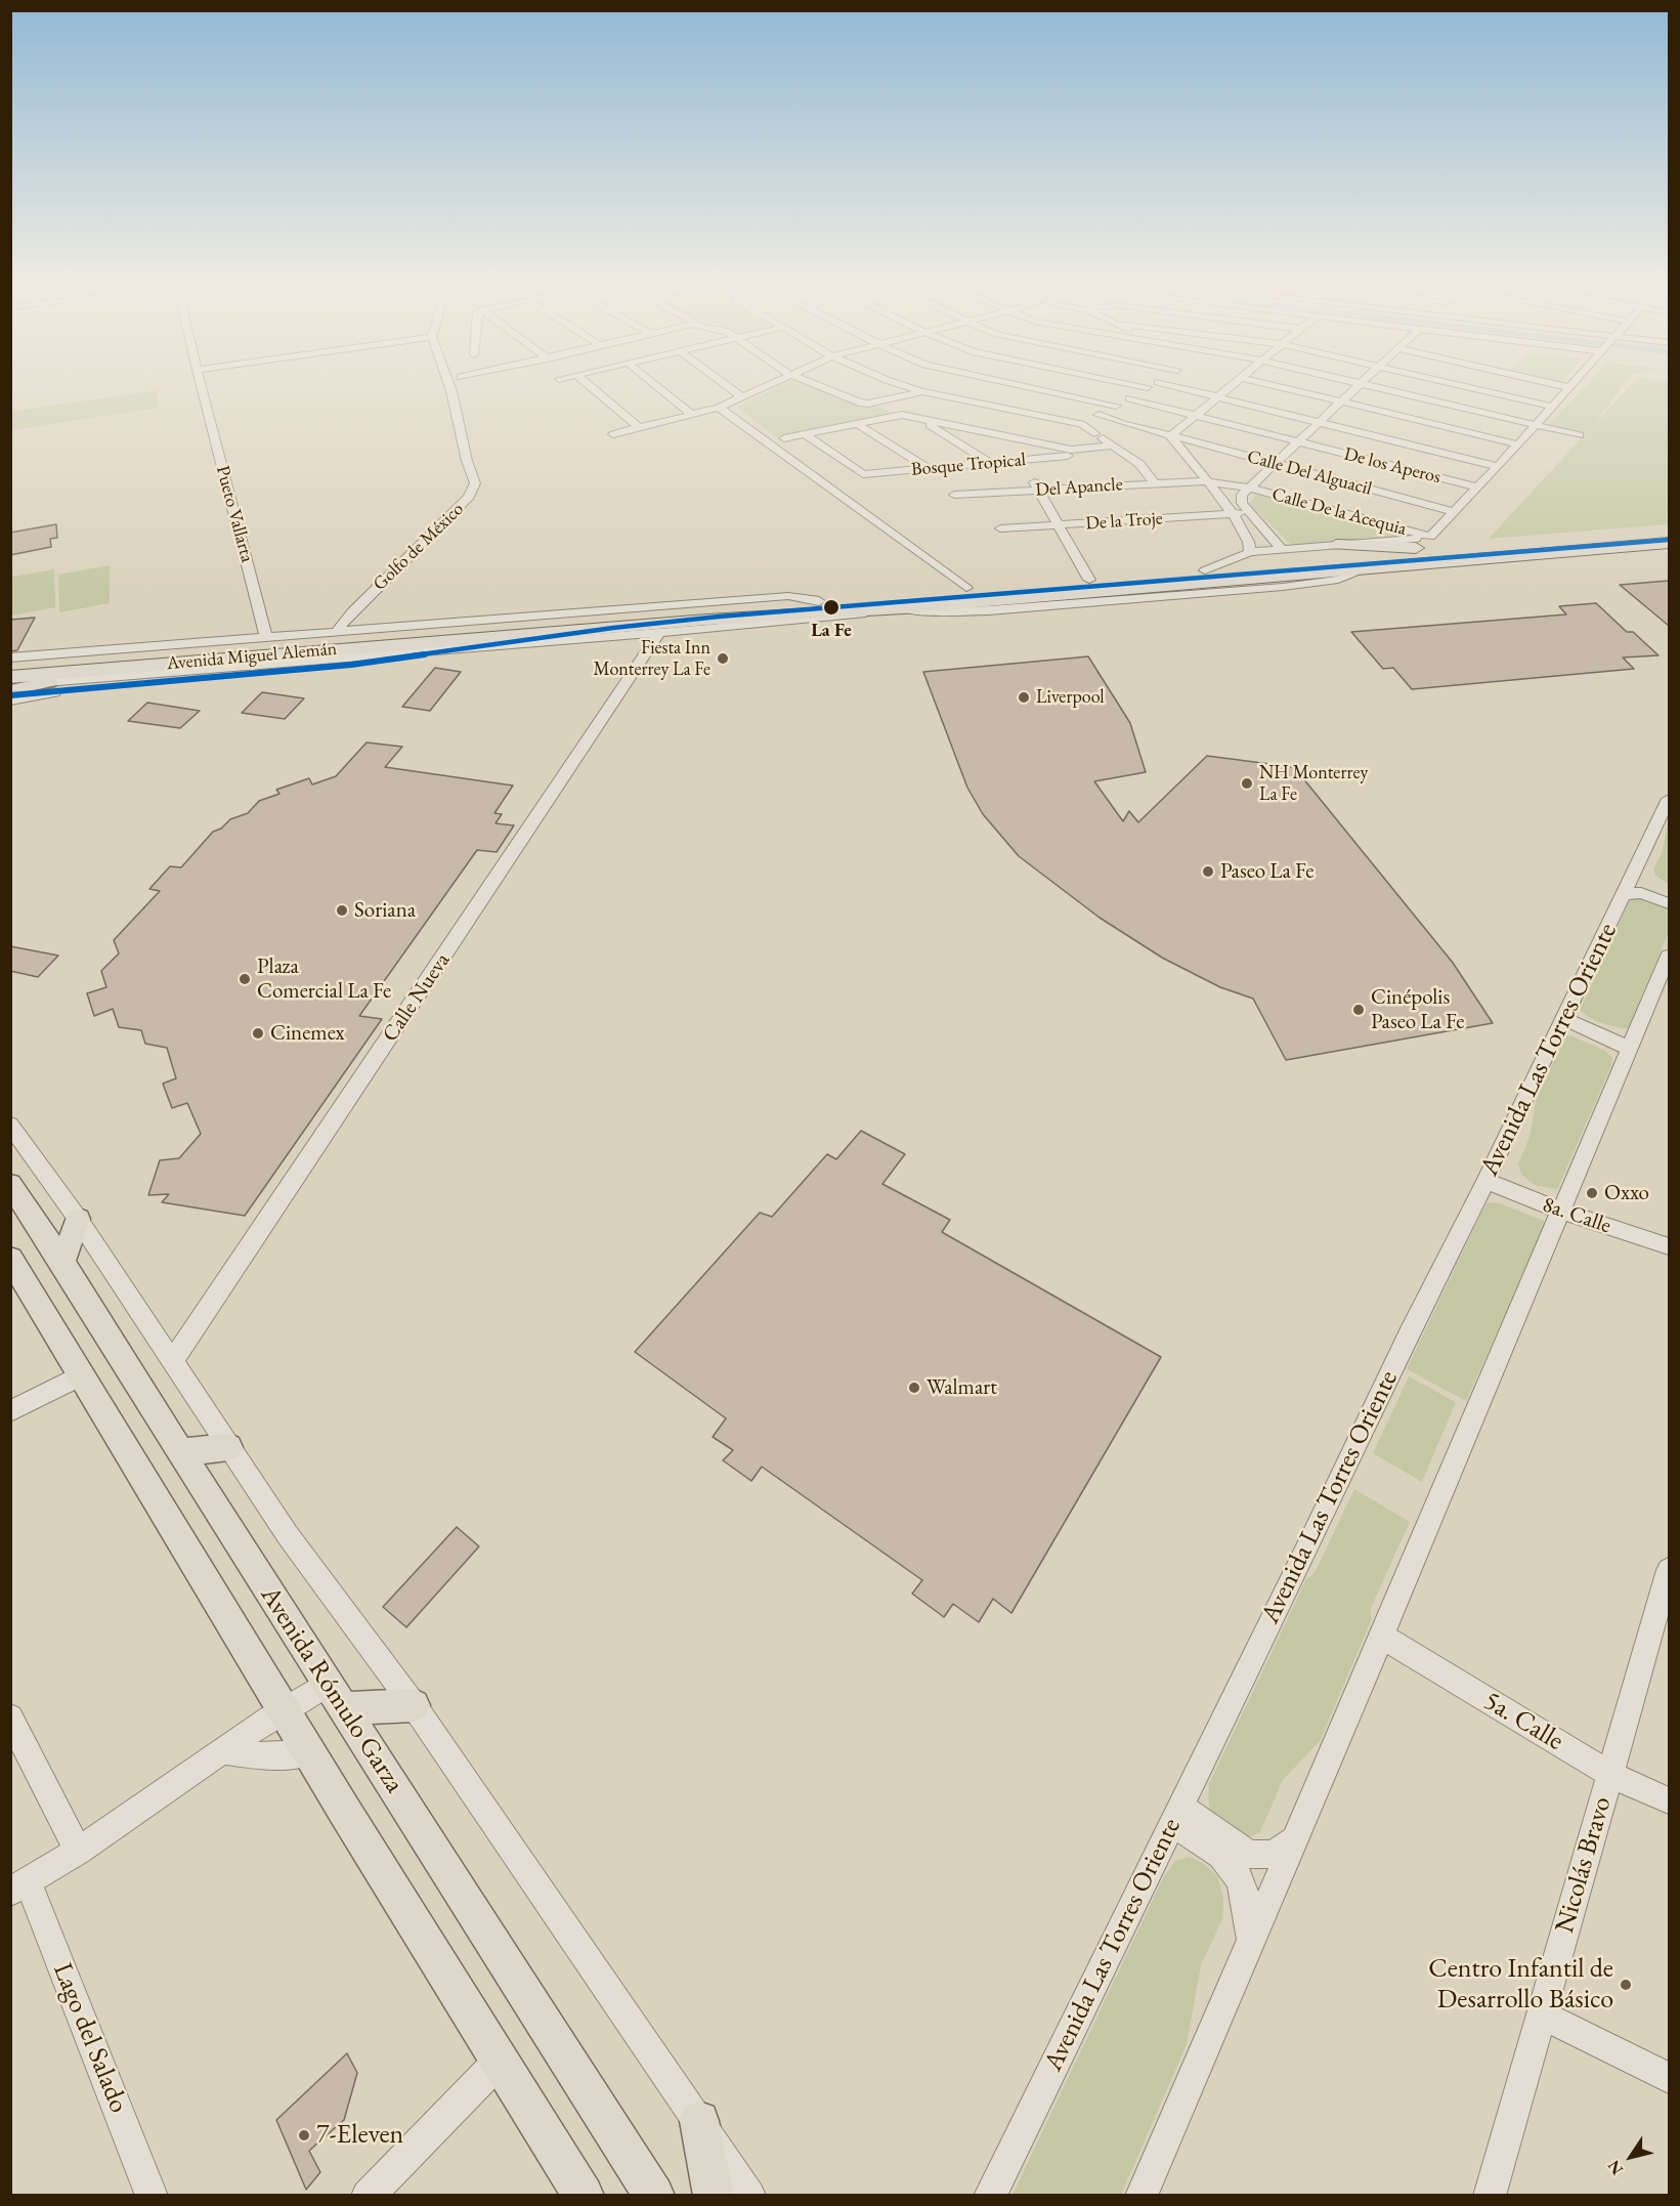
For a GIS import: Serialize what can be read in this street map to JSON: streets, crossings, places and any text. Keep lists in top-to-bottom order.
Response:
{
  "streets": {
    "highway": ["Avenida Miguel Alemán"],
    "main road": ["Avenida Rómulo Garza"],
    "street": [
      "Bosque Tropical",
      "De los Aperos",
      "Calle Del Alguacil",
      "Del Apancle",
      "Calle De la Acequia",
      "Pueto Vallarta",
      "De la Troje",
      "Golfo de México",
      "Calle Nueva",
      "Avenida Las Torres Oriente",
      "8a. Calle",
      "5a. Calle",
      "Nicolás Bravo",
      "Lago del Salado"
    ]
  },
  "crossings": [
    ["Del Apancle", "Calle De la Acequia"],
    ["Avenida Las Torres Oriente", "8a. Calle"],
    ["5a. Calle", "Nicolás Bravo"]
  ],
  "places": [
    "La Fe",
    "Fiesta Inn Monterrey La Fe",
    "Liverpool",
    "NH Monterrey La Fe",
    "Paseo La Fe",
    "Soriana",
    "Plaza Comercial La Fe",
    "Cinépolis Paseo La Fe",
    "Cinemex",
    "Oxxo",
    "Walmart",
    "Centro Infantil de Desarrollo Básico",
    "7-Eleven"
  ],
  "north": "bottom left"
}
